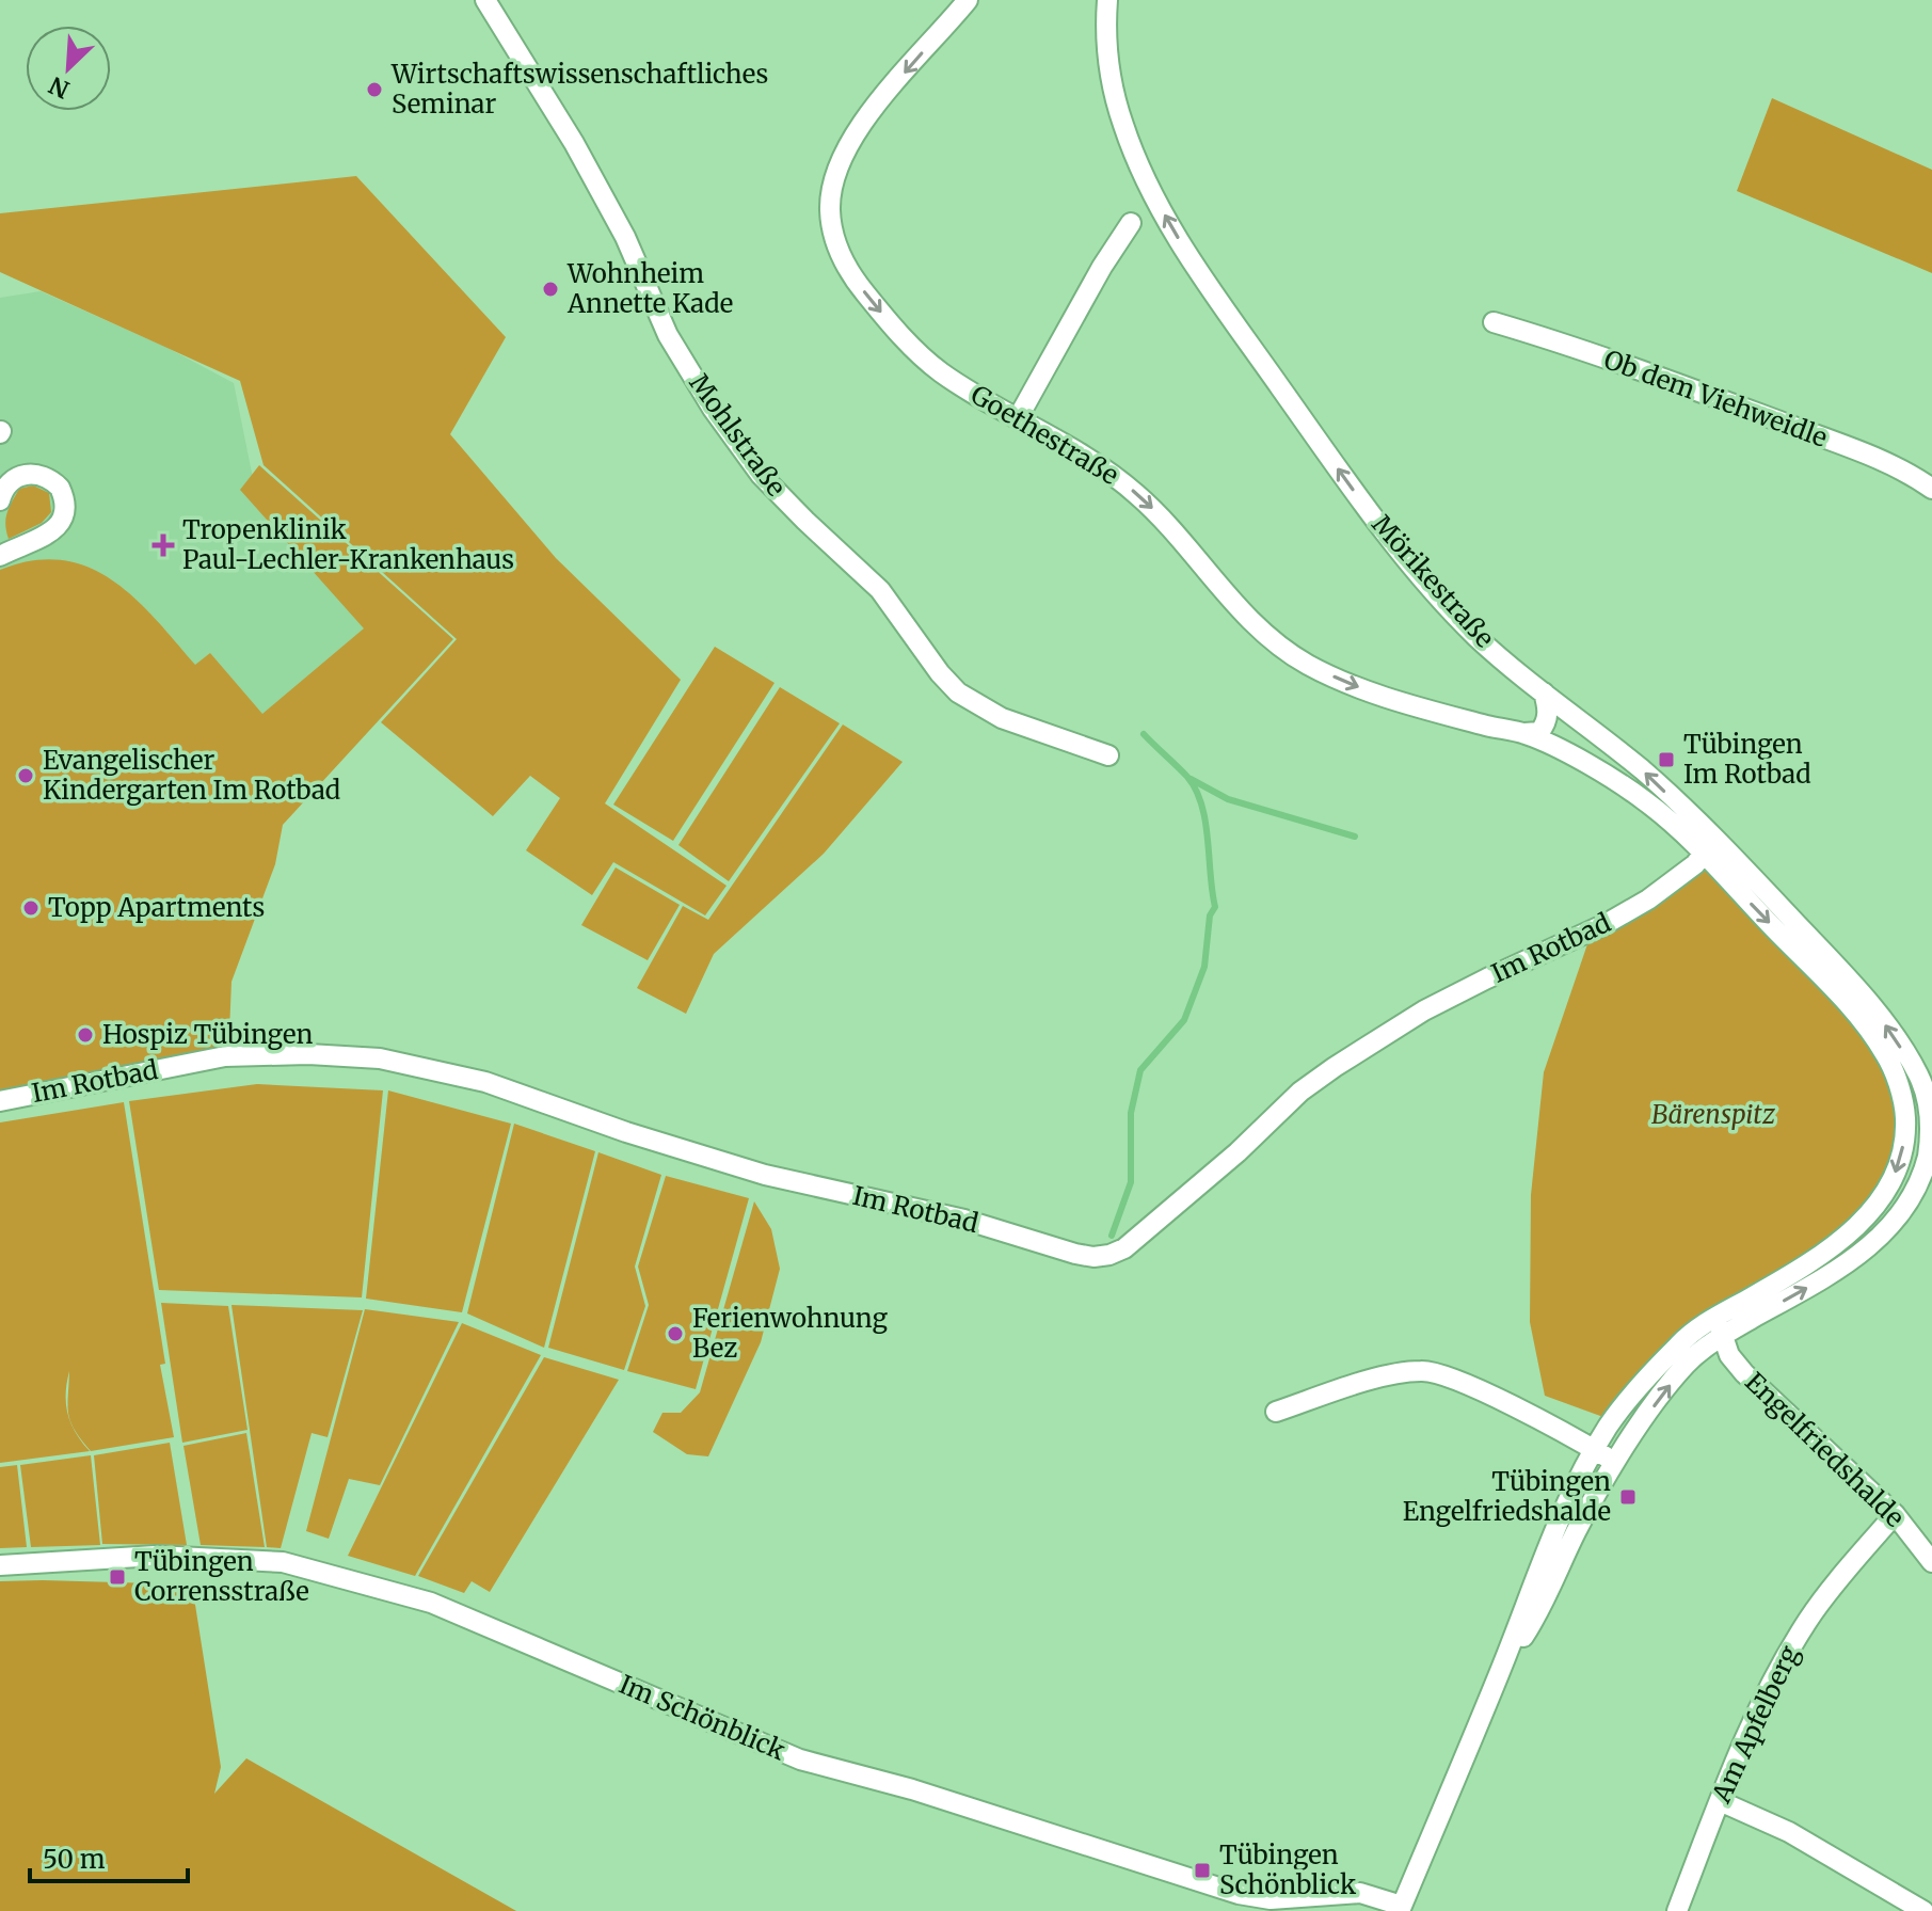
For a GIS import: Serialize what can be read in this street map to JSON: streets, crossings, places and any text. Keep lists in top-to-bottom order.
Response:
{
  "streets": {
    "street": [
      "Ob dem Viehweidle",
      "Mohlstraße",
      "Goethestraße",
      "Mörikestraße",
      "Im Rotbad",
      "Engelfriedshalde",
      "Im Schönblick",
      "Am Apfelberg"
    ]
  },
  "crossings": [
    ["Goethestraße", "Mörikestraße"],
    ["Goethestraße", "Im Rotbad"],
    ["Mörikestraße", "Im Rotbad"],
    ["Engelfriedshalde", "Am Apfelberg"]
  ],
  "parks": ["Bärenspitz"],
  "places": {
    "other": [
      "Wirtschaftswissenschaftliches Seminar",
      "Wohnheim Annette Kade",
      "Evangelischer Kindergarten Im Rotbad",
      "Topp Apartments",
      "Hospiz Tübingen",
      "Ferienwohnung Bez"
    ],
    "health": ["Tropenklinik Paul-Lechler-Krankenhaus"],
    "transit": [
      "Tübingen Im Rotbad",
      "Tübingen Engelfriedshalde",
      "Tübingen Corrensstraße",
      "Tübingen Schönblick"
    ]
  },
  "scale_bar": "50 m",
  "north": "bottom left"
}
